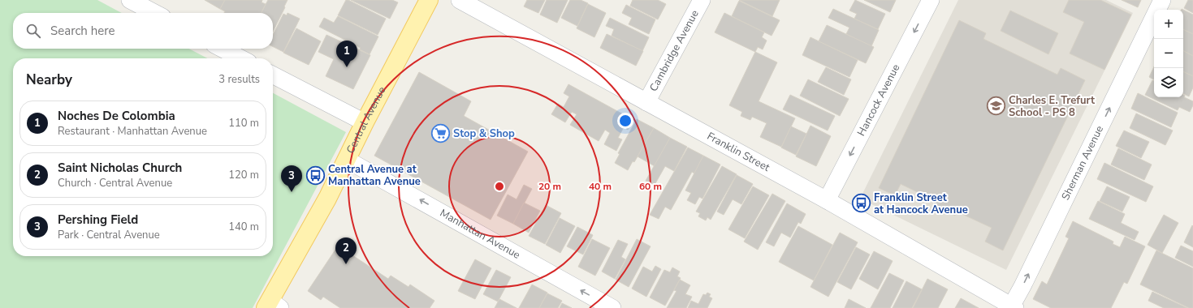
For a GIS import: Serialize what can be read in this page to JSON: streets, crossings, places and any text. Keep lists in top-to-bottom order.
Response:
{
  "streets": {
    "main road": ["Central Avenue"],
    "street": [
      "Cambridge Avenue",
      "Hancock Avenue",
      "Franklin Street",
      "Sherman Avenue",
      "Manhattan Avenue"
    ]
  },
  "crossings": [
    ["Cambridge Avenue", "Franklin Street"],
    ["Hancock Avenue", "Franklin Street"],
    ["Central Avenue", "Manhattan Avenue"],
    ["Franklin Street", "Sherman Avenue"]
  ],
  "one_way": ["Hancock Avenue", "Sherman Avenue", "Manhattan Avenue"],
  "places": {
    "school or university": ["Charles E. Trefurt School - PS 8"],
    "supermarket": ["Stop & Shop"],
    "bus stop": ["Central Avenue at Manhattan Avenue", "Franklin Street at Hancock Avenue"]
  },
  "page": {
    "map_buttons": ["+", "−"],
    "search": "Search here",
    "pins": ["1", "3", "2"],
    "heading": ["Nearby", "3 results"],
    "list": [
      {
        "mark": "1",
        "name": "Noches De Colombia",
        "note": "Restaurant · Manhattan Avenue",
        "value": "110 m"
      },
      {
        "mark": "2",
        "name": "Saint Nicholas Church",
        "note": "Church · Central Avenue",
        "value": "120 m"
      },
      {
        "mark": "3",
        "name": "Pershing Field",
        "note": "Park · Central Avenue",
        "value": "140 m"
      }
    ]
  },
  "rings": ["20 m", "40 m", "60 m"]
}
